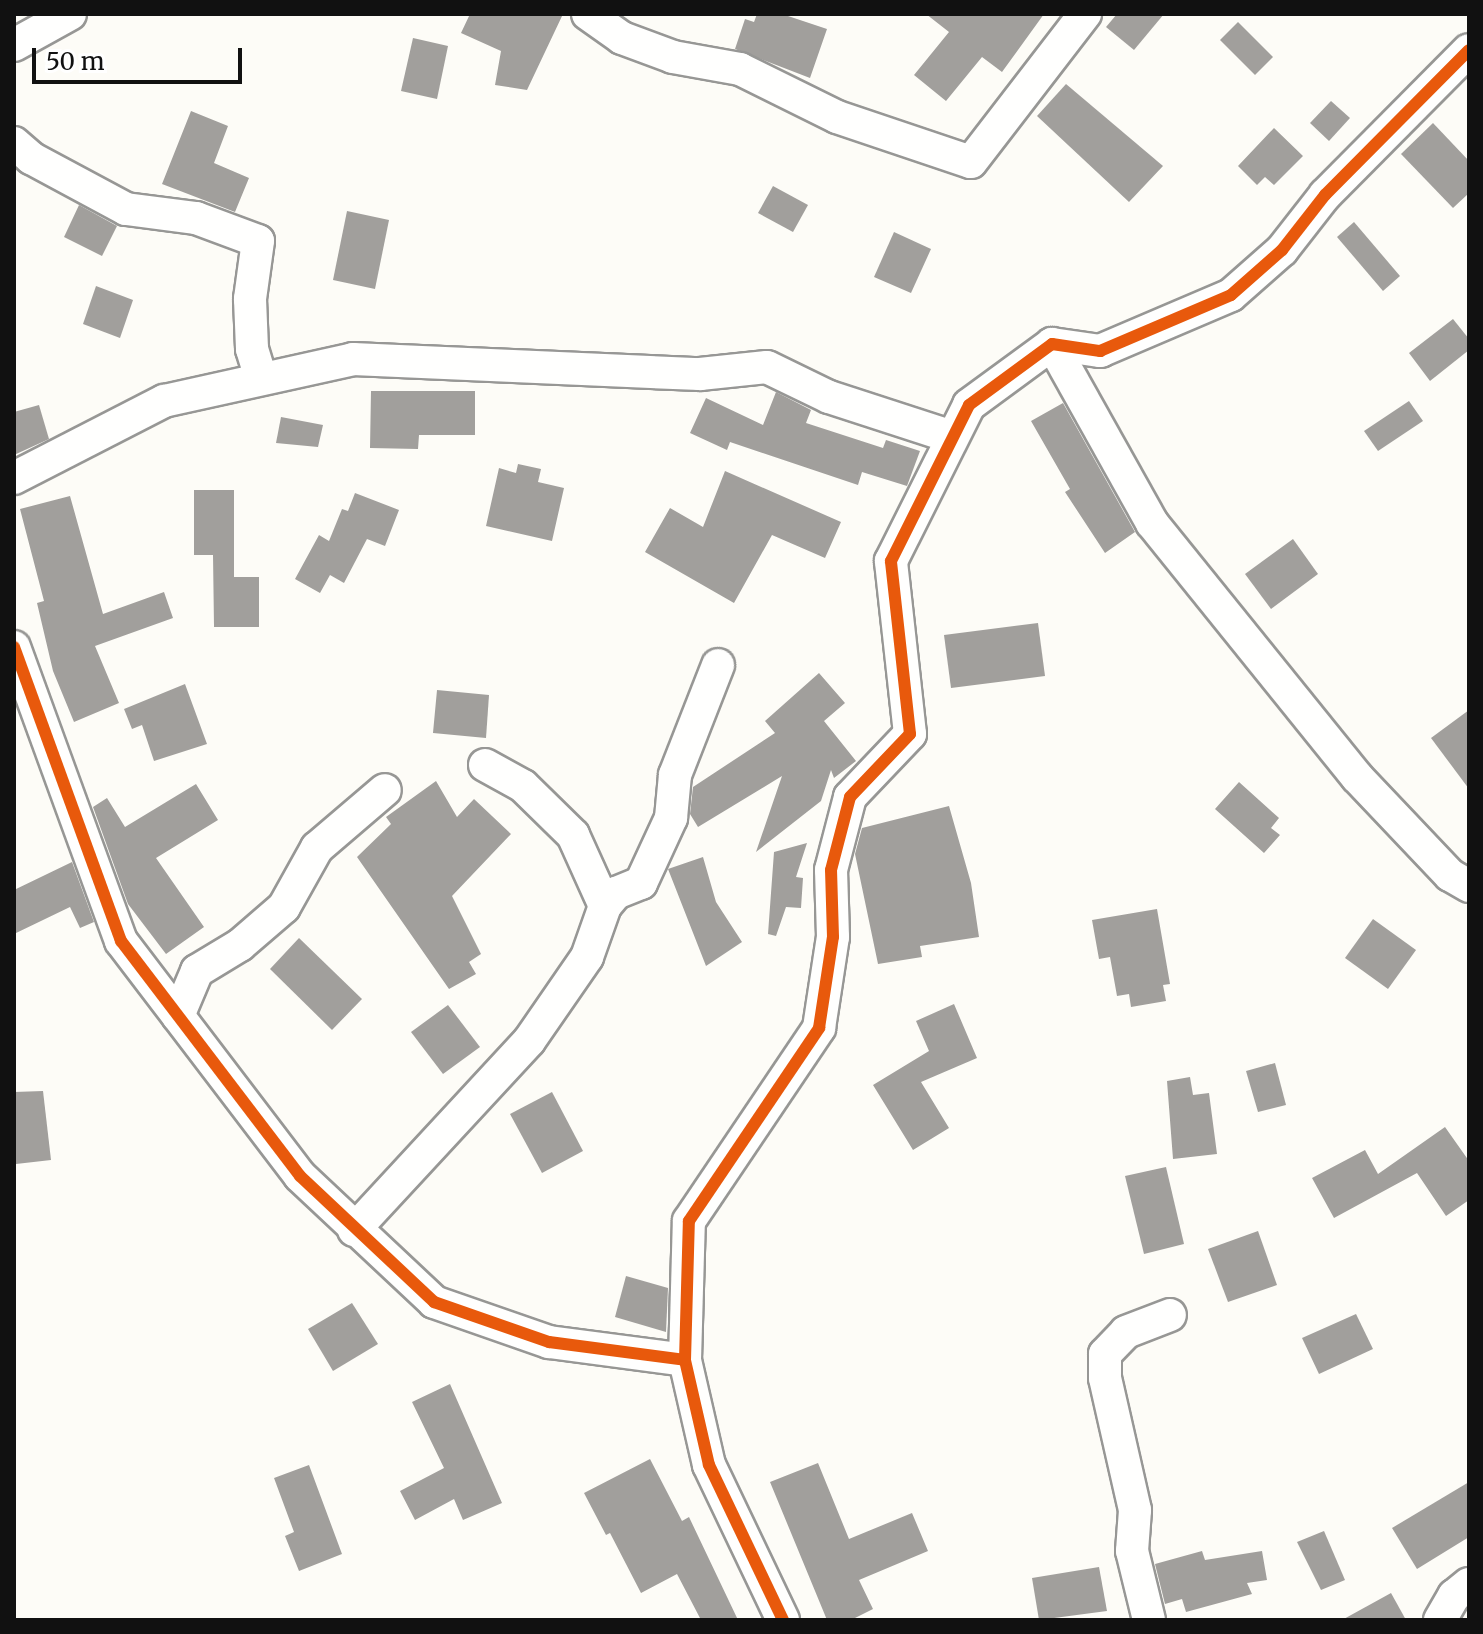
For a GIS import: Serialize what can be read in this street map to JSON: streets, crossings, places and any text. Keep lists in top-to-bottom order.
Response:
{
  "scale_bar": "50 m"
}
